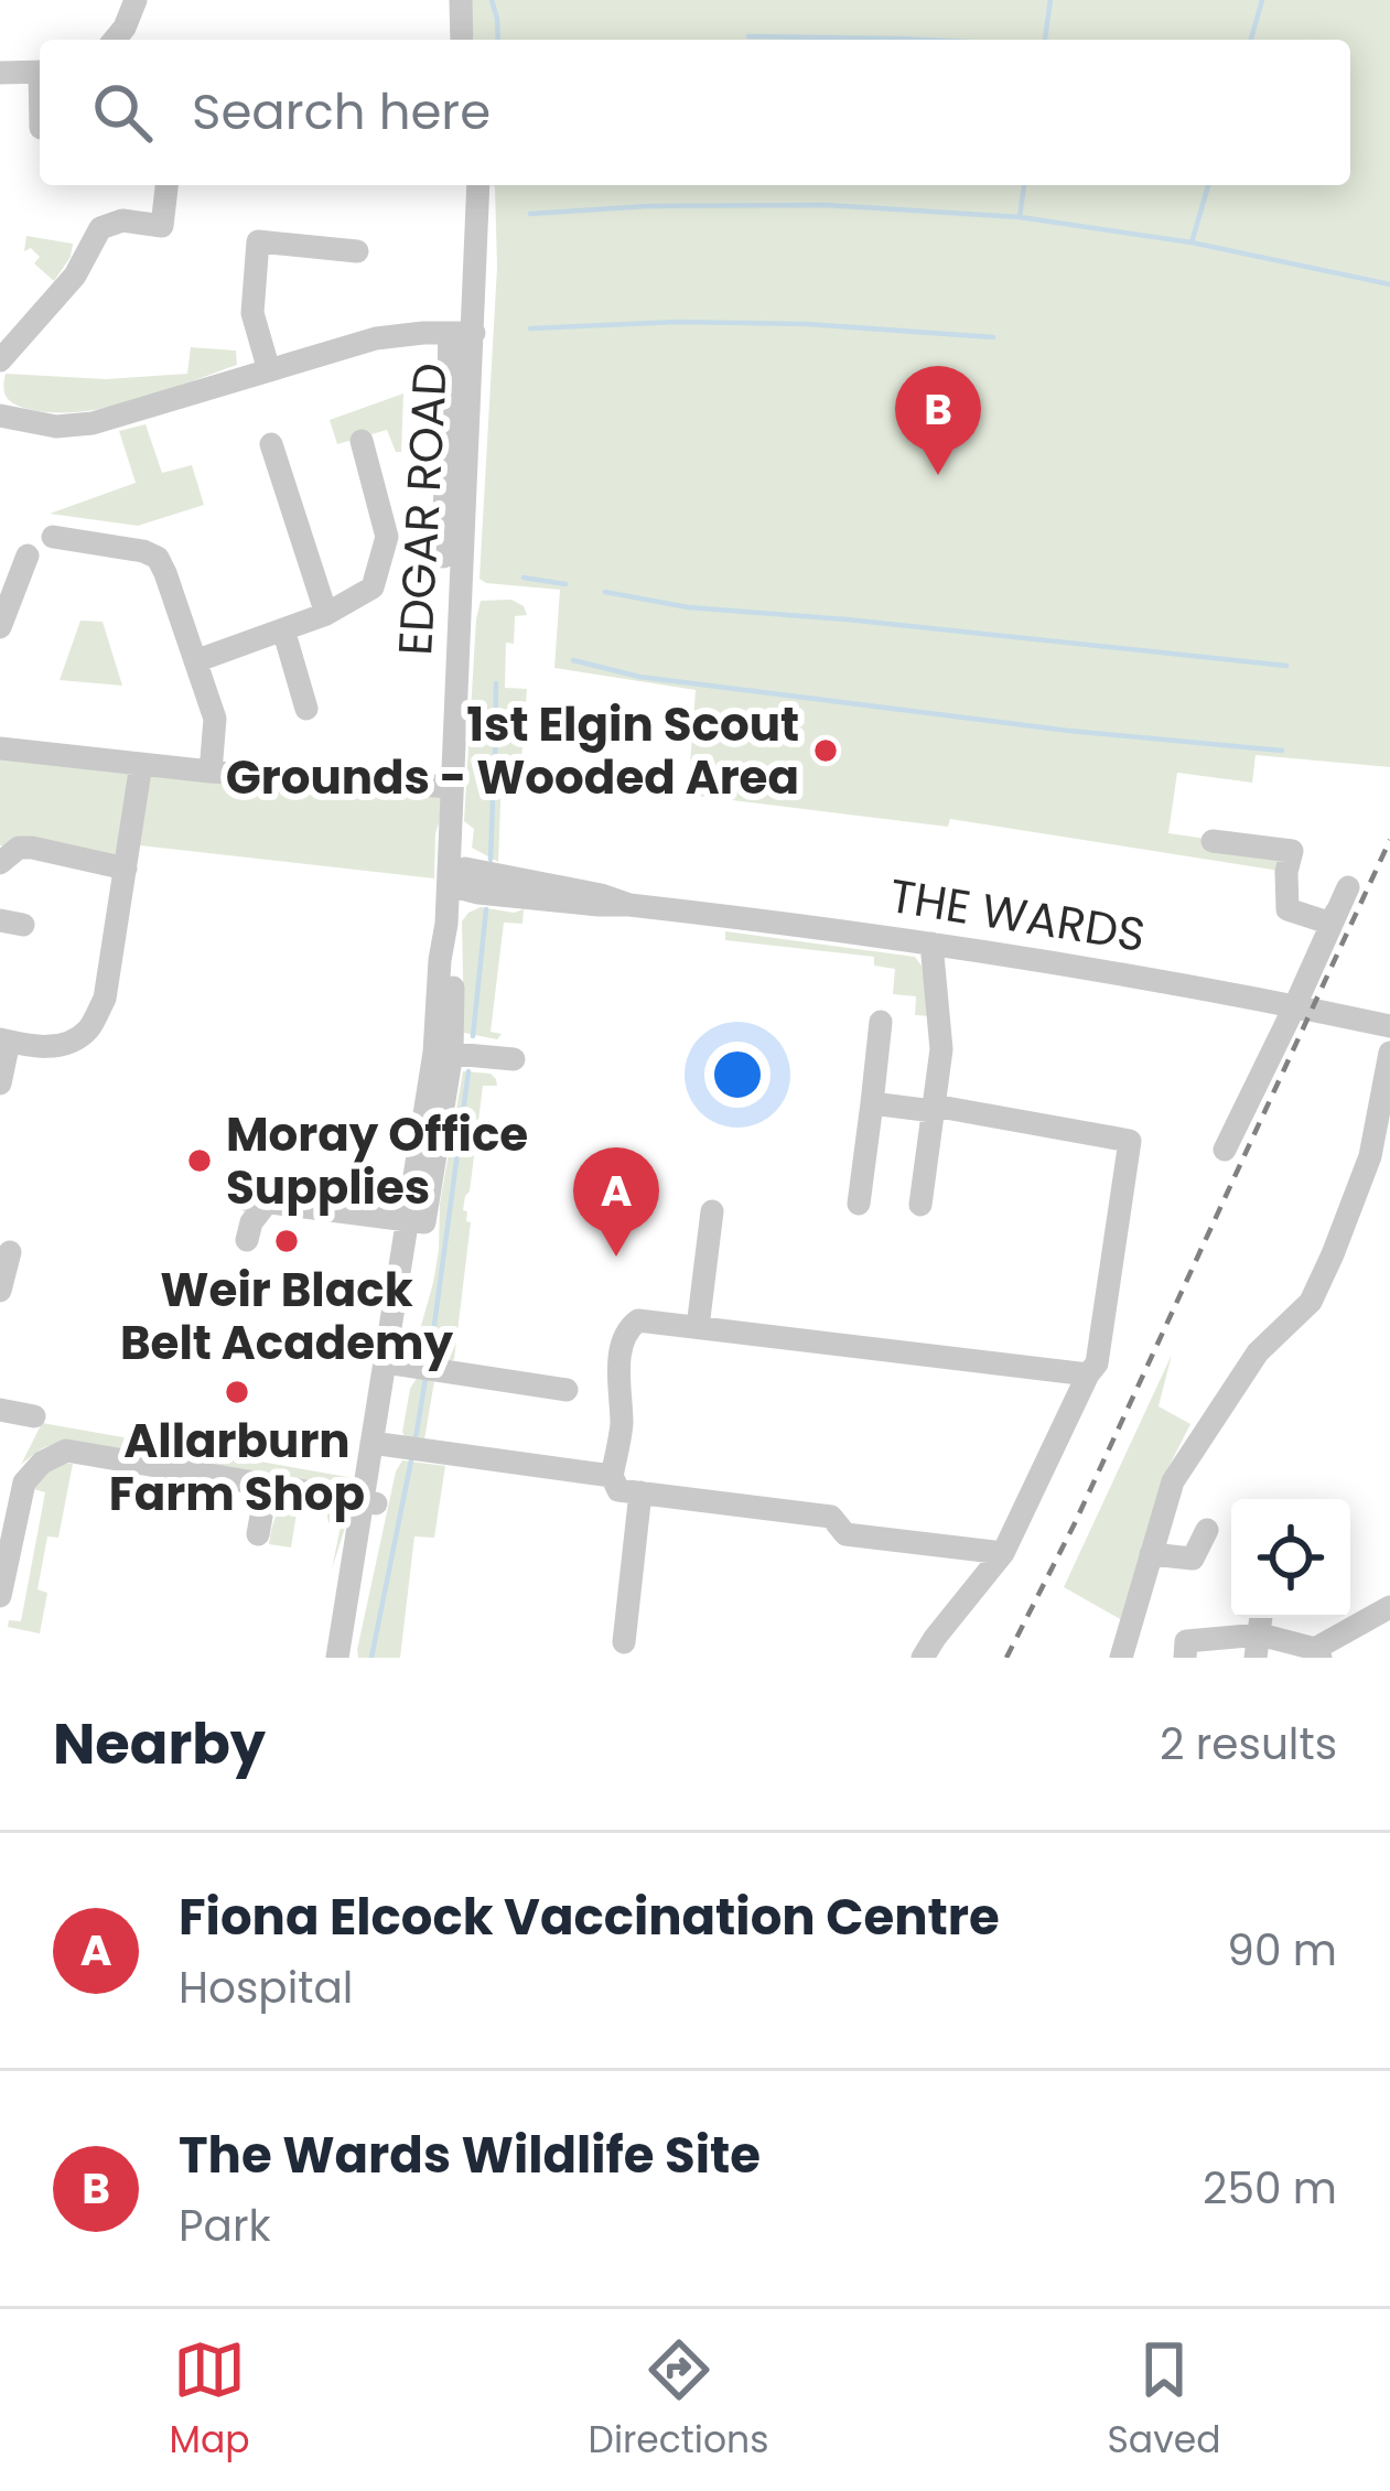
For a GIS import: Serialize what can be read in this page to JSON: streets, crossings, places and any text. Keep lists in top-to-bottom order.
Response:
{
  "streets": {
    "street": ["EDGAR ROAD", "THE WARDS"]
  },
  "crossings": [
    ["EDGAR ROAD", "THE WARDS"]
  ],
  "places": [
    "1st Elgin Scout Grounds - Wooded Area",
    "Moray Office Supplies",
    "Weir Black Belt Academy",
    "Allarburn Farm Shop"
  ],
  "page": {
    "search": "Search here",
    "pins": ["B", "A"],
    "heading": ["Nearby", "2 results"],
    "list": [
      {
        "mark": "A",
        "name": "Fiona Elcock Vaccination Centre",
        "note": "Hospital",
        "value": "90 m"
      },
      {
        "mark": "B",
        "name": "The Wards Wildlife Site",
        "note": "Park",
        "value": "250 m"
      }
    ],
    "nav": ["Map", "Directions", "Saved"]
  }
}
